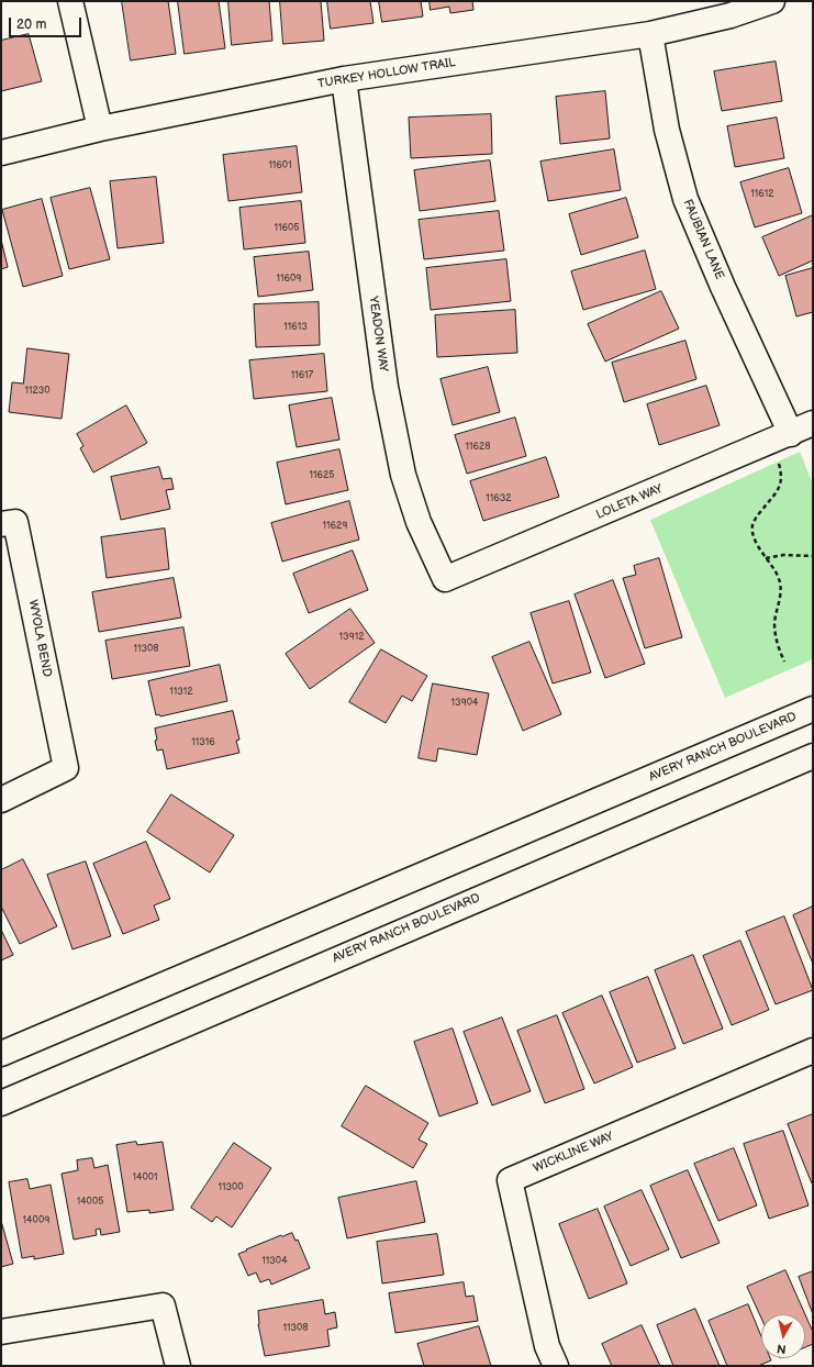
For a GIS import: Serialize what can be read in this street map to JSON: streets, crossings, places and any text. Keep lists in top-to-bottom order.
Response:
{
  "streets": {
    "street": [
      "TURKEY HOLLOW TRAIL",
      "FAUBIAN LANE",
      "YEADON WAY",
      "LOLETA WAY",
      "WYOLA BEND",
      "AVERY RANCH BOULEVARD",
      "WICKLINE WAY"
    ]
  },
  "crossings": [
    ["TURKEY HOLLOW TRAIL", "FAUBIAN LANE"],
    ["TURKEY HOLLOW TRAIL", "YEADON WAY"],
    ["FAUBIAN LANE", "LOLETA WAY"],
    ["YEADON WAY", "LOLETA WAY"]
  ],
  "house_numbers": [
    "11601",
    "11612",
    "11605",
    "11609",
    "11613",
    "11617",
    "11230",
    "11628",
    "11625",
    "11632",
    "11629",
    "13912",
    "11308",
    "11312",
    "13904",
    "11316",
    "14001",
    "11300",
    "14005",
    "14009",
    "11304",
    "11308"
  ],
  "scale_bar": "20 m",
  "north": "bottom"
}
